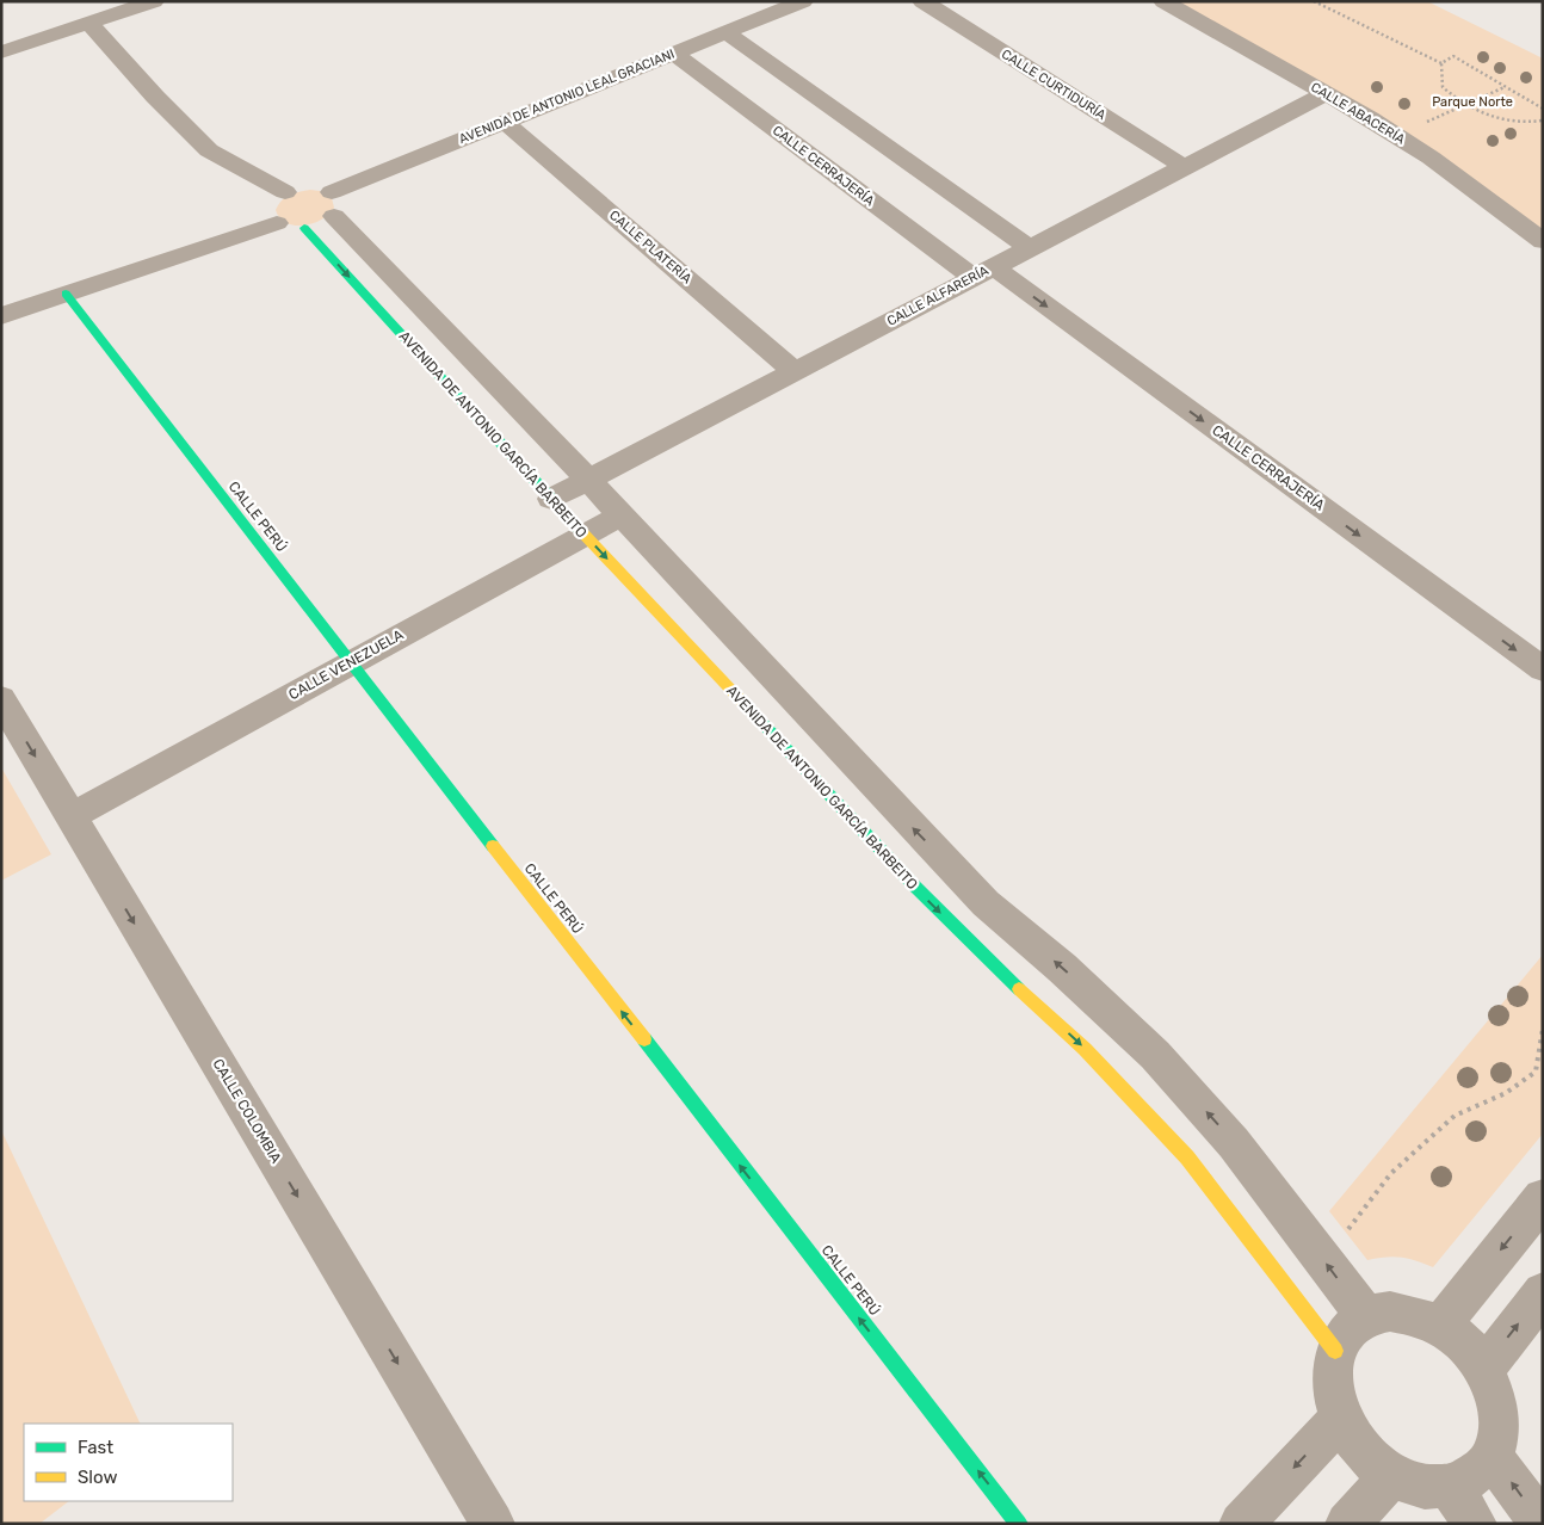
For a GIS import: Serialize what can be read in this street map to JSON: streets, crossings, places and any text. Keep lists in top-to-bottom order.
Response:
{
  "streets": {
    "street": [
      "CALLE CURTIDURÍA",
      "AVENIDA DE ANTONIO LEAL GRACIANI",
      "CALLE ABACERÍA",
      "CALLE CERRAJERÍA",
      "CALLE PLATERÍA",
      "CALLE ALFARERÍA",
      "AVENIDA DE ANTONIO GARCÍA BARBEITO",
      "CALLE PERÚ",
      "CALLE VENEZUELA",
      "CALLE COLOMBIA"
    ]
  },
  "crossings": [
    ["CALLE CURTIDURÍA", "CALLE ALFARERÍA"],
    ["AVENIDA DE ANTONIO LEAL GRACIANI", "CALLE CERRAJERÍA"],
    ["AVENIDA DE ANTONIO LEAL GRACIANI", "CALLE PLATERÍA"],
    ["AVENIDA DE ANTONIO LEAL GRACIANI", "AVENIDA DE ANTONIO GARCÍA BARBEITO"],
    ["CALLE ABACERÍA", "CALLE ALFARERÍA"],
    ["CALLE CERRAJERÍA", "CALLE ALFARERÍA"],
    ["CALLE PLATERÍA", "CALLE ALFARERÍA"],
    ["CALLE ALFARERÍA", "AVENIDA DE ANTONIO GARCÍA BARBEITO"],
    ["AVENIDA DE ANTONIO GARCÍA BARBEITO", "CALLE VENEZUELA"],
    ["CALLE PERÚ", "CALLE VENEZUELA"],
    ["CALLE VENEZUELA", "CALLE COLOMBIA"]
  ],
  "one_way": ["CALLE CERRAJERÍA", "CALLE PERÚ", "CALLE COLOMBIA"],
  "parks": ["Parque Norte"],
  "legend": ["Fast", "Slow"]
}
